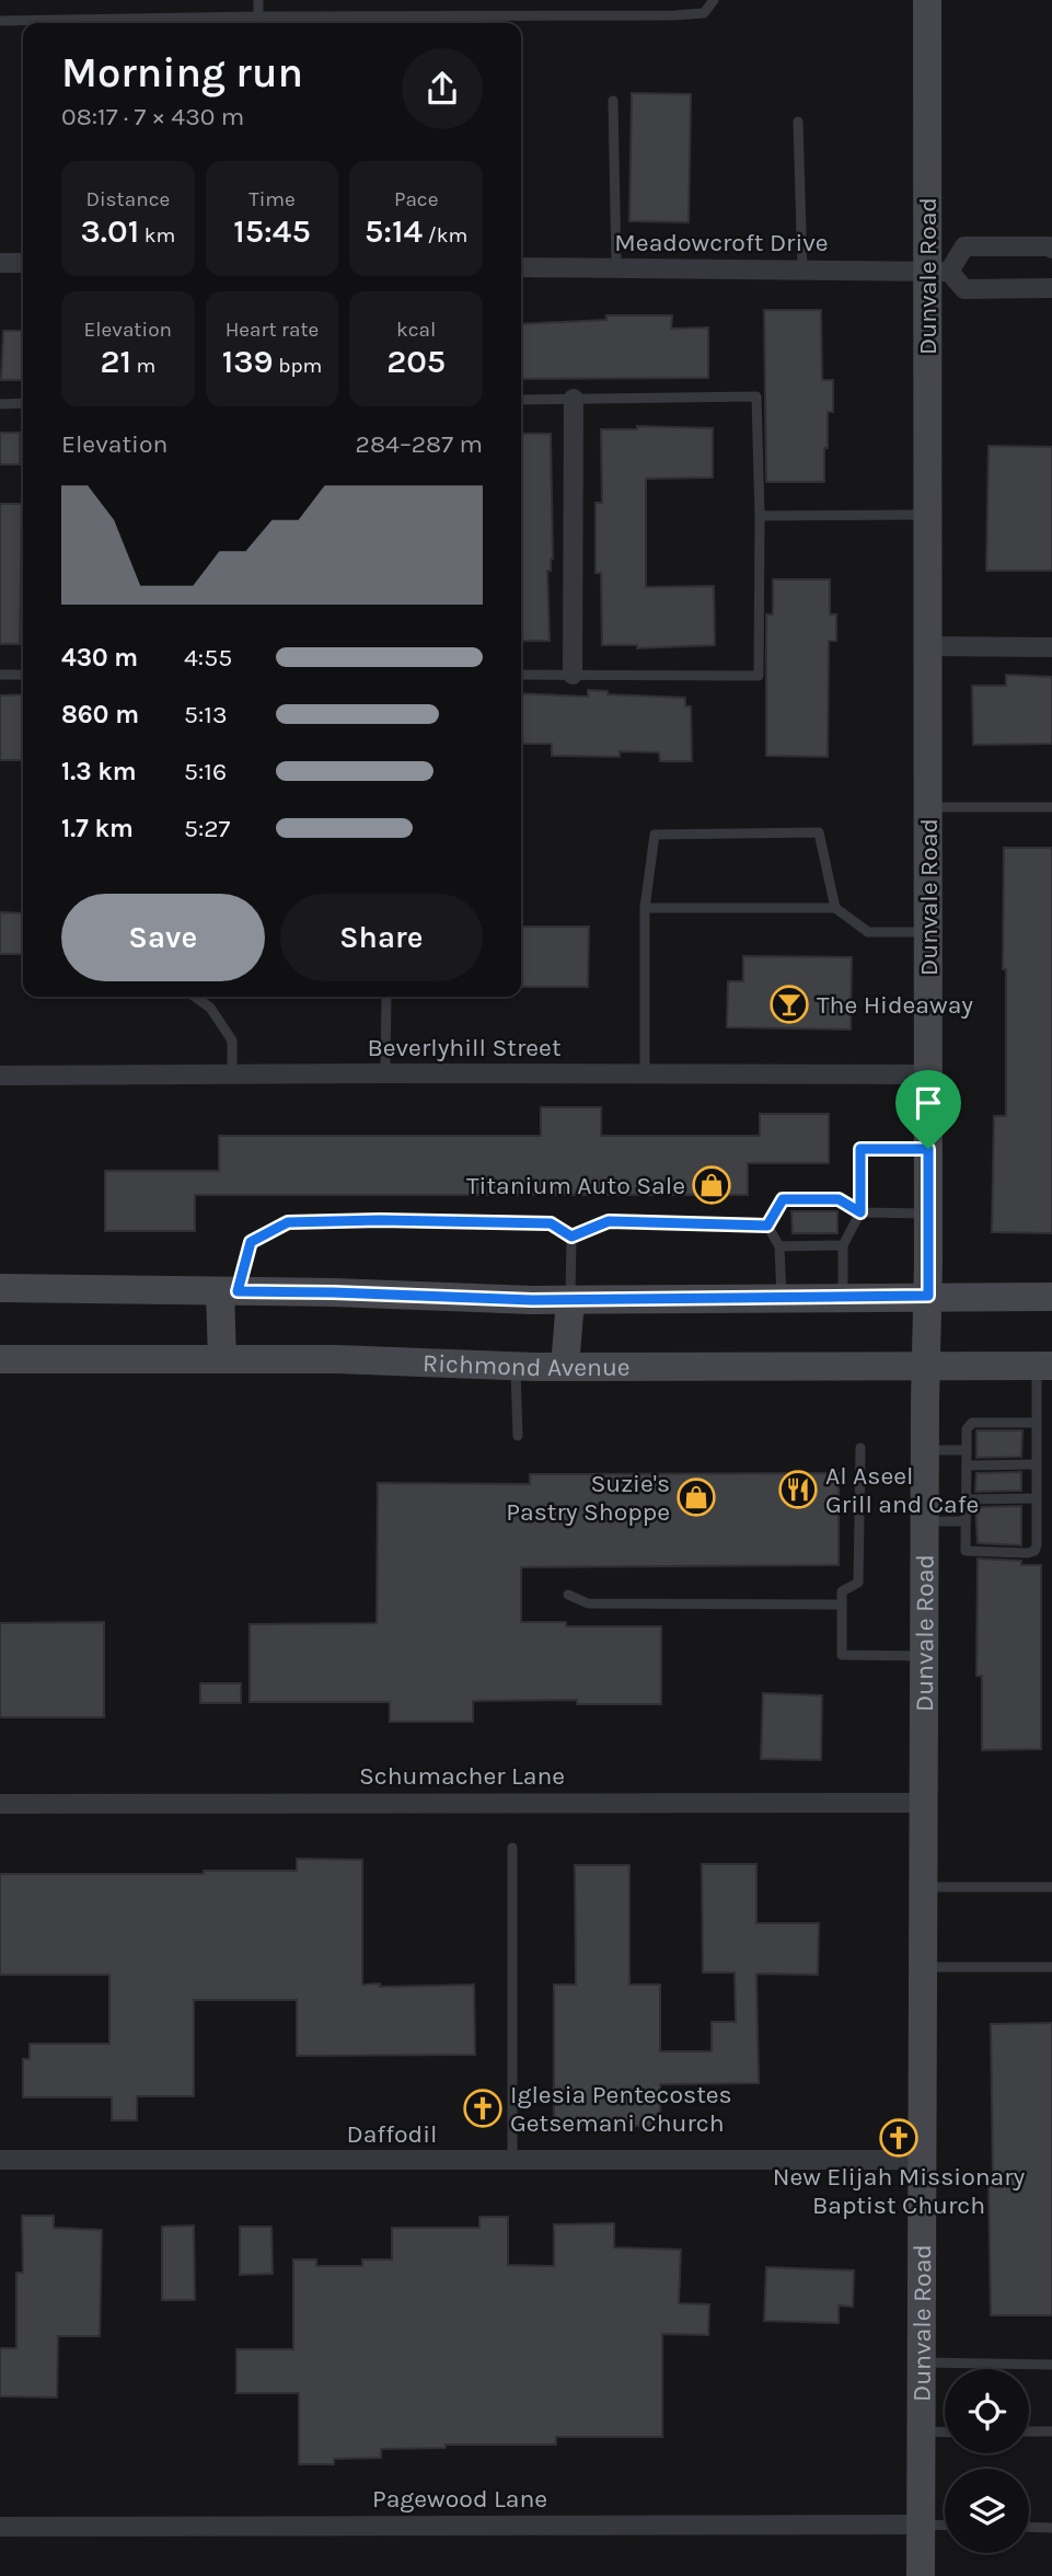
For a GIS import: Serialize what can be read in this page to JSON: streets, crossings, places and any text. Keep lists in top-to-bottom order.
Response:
{
  "streets": {
    "street": [
      "Meadowcroft Drive",
      "Dunvale Road",
      "Beverlyhill Street",
      "Richmond Avenue",
      "Schumacher Lane",
      "Daffodil",
      "Pagewood Lane"
    ]
  },
  "crossings": [
    ["Meadowcroft Drive", "Dunvale Road"],
    ["Dunvale Road", "Beverlyhill Street"],
    ["Dunvale Road", "Richmond Avenue"],
    ["Dunvale Road", "Schumacher Lane"],
    ["Dunvale Road", "Daffodil"],
    ["Dunvale Road", "Pagewood Lane"]
  ],
  "places": {
    "bar": ["The Hideaway"],
    "shop": ["Titanium Auto Sale", "Suzie's Pastry Shoppe"],
    "restaurant": ["Al Aseel Grill and Cafe"],
    "church": ["Iglesia Pentecostes Getsemani Church", "New Elijah Missionary Baptist Church"]
  },
  "page": {
    "heading": ["Morning run", "08:17 · 7 × 430 m"],
    "stats": [
      ["Distance", "3.01 km"],
      ["Time", "15:45"],
      ["Pace", "5:14 /km"],
      ["Elevation", "21 m"],
      ["Heart rate", "139 bpm"],
      ["kcal", "205"]
    ],
    "chart": ["Elevation", "284–287 m"],
    "list": [
      {
        "name": "430 m",
        "note": "4:55"
      },
      {
        "name": "860 m",
        "note": "5:13"
      },
      {
        "name": "1.3 km",
        "note": "5:16"
      },
      {
        "name": "1.7 km",
        "note": "5:27"
      }
    ],
    "buttons": ["Save", "Share"]
  }
}
